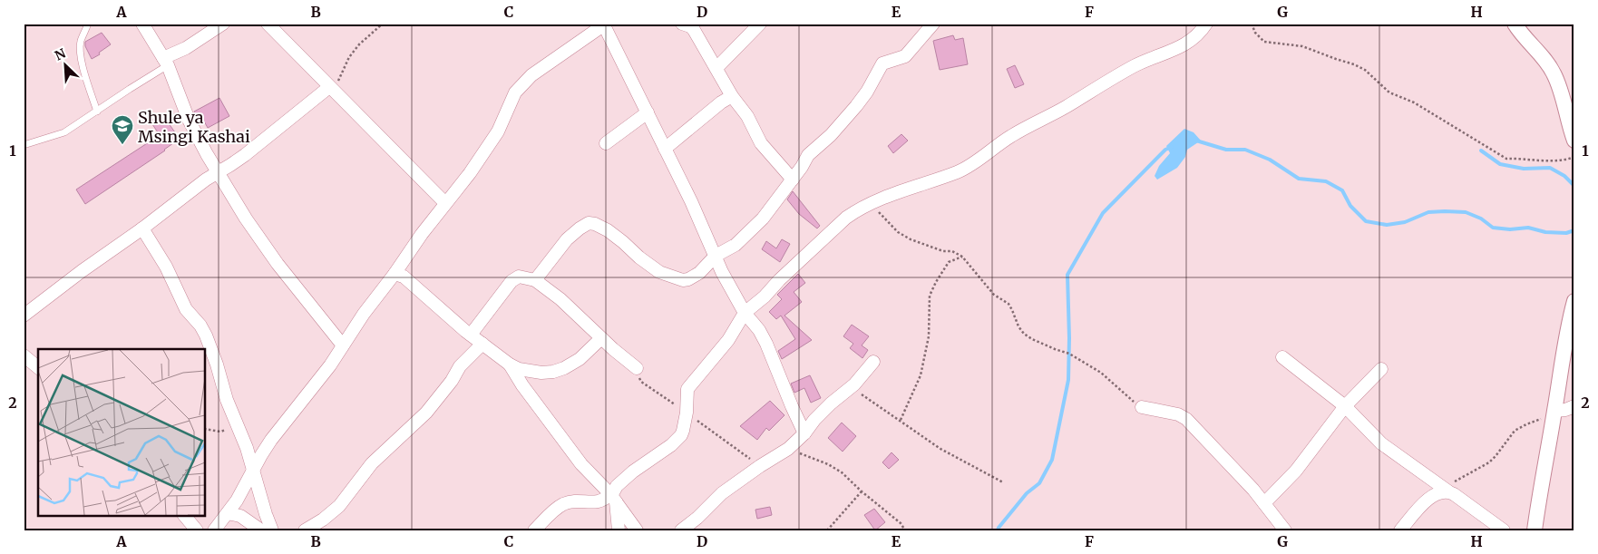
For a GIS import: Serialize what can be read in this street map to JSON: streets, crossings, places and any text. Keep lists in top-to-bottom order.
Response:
{
  "places": {
    "school or university": ["Shule ya Msingi Kashai"]
  },
  "north": "top left",
  "grid": {
    "columns": [
      "A",
      "B",
      "C",
      "D",
      "E",
      "F",
      "G",
      "H"
    ],
    "rows": ["1", "2"]
  }
}
